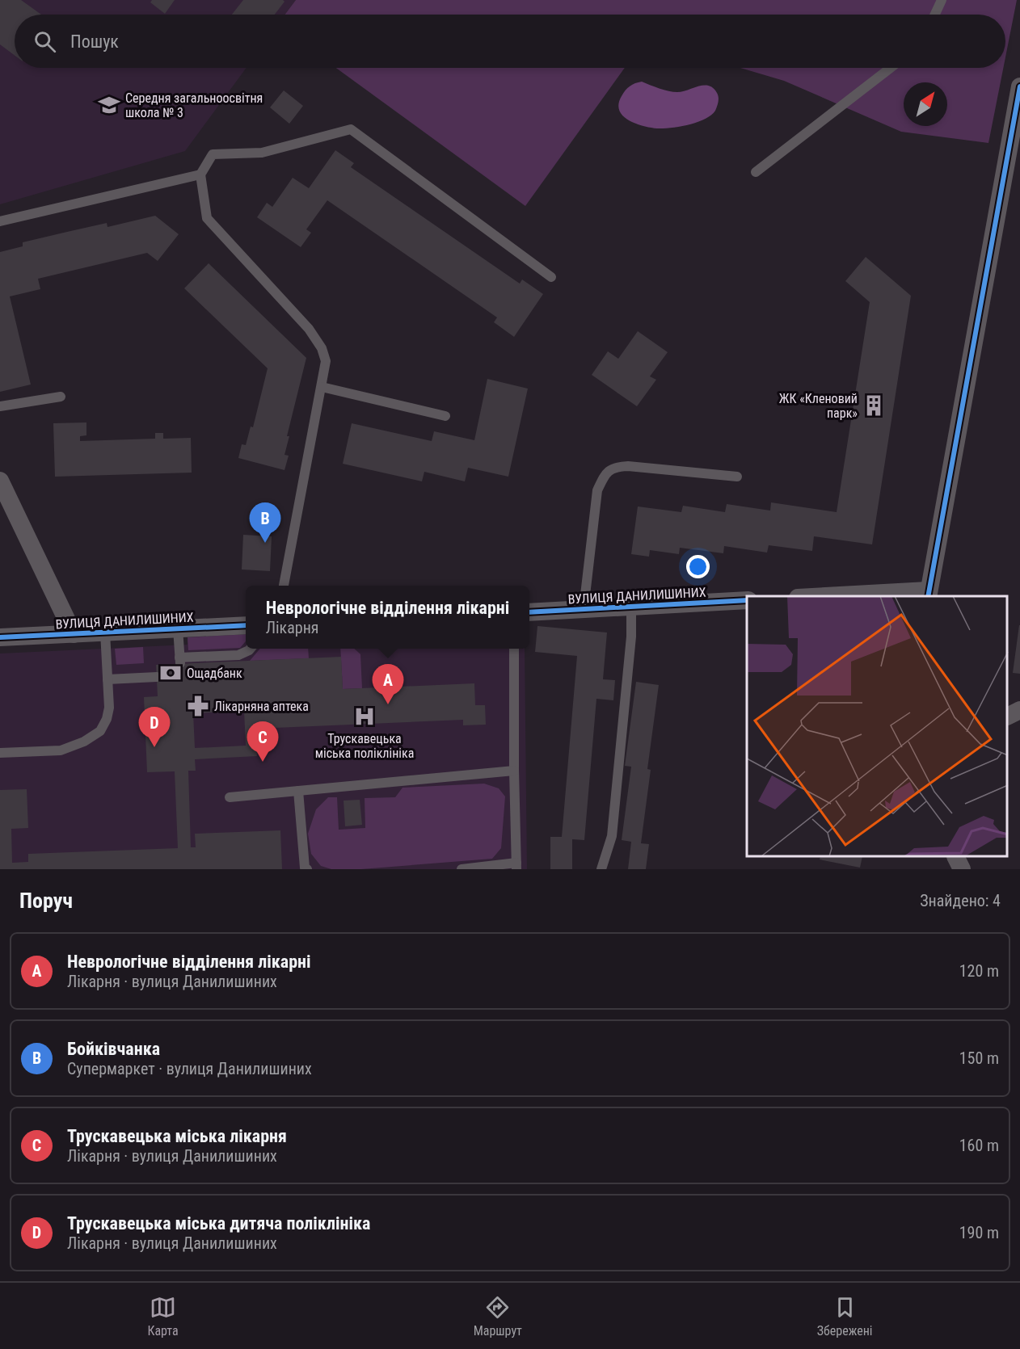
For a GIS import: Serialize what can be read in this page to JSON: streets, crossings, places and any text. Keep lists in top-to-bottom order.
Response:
{
  "streets": {
    "street": ["ВУЛИЦЯ ДАНИЛИШИНИХ"]
  },
  "places": {
    "school or university": ["Середня загальноосвітня школа № 3"],
    "building": ["ЖК «Кленовий парк»"],
    "bank": ["Ощадбанк"],
    "pharmacy": ["Лікарняна аптека"],
    "hospital": ["Трускавецька міська поліклініка"]
  },
  "north": "top right",
  "page": {
    "search": "Пошук",
    "pins": [
      "B",
      "A",
      "D",
      "C"
    ],
    "popup": ["Неврологічне відділення лікарні", "Лікарня"],
    "heading": ["Поруч", "Знайдено: 4"],
    "list": [
      {
        "mark": "A",
        "name": "Неврологічне відділення лікарні",
        "note": "Лікарня · вулиця Данилишиних",
        "value": "120 m"
      },
      {
        "mark": "B",
        "name": "Бойківчанка",
        "note": "Супермаркет · вулиця Данилишиних",
        "value": "150 m"
      },
      {
        "mark": "C",
        "name": "Трускавецька міська лікарня",
        "note": "Лікарня · вулиця Данилишиних",
        "value": "160 m"
      },
      {
        "mark": "D",
        "name": "Трускавецька міська дитяча поліклініка",
        "note": "Лікарня · вулиця Данилишиних",
        "value": "190 m"
      }
    ],
    "nav": ["Карта", "Маршрут", "Збережені"]
  }
}
